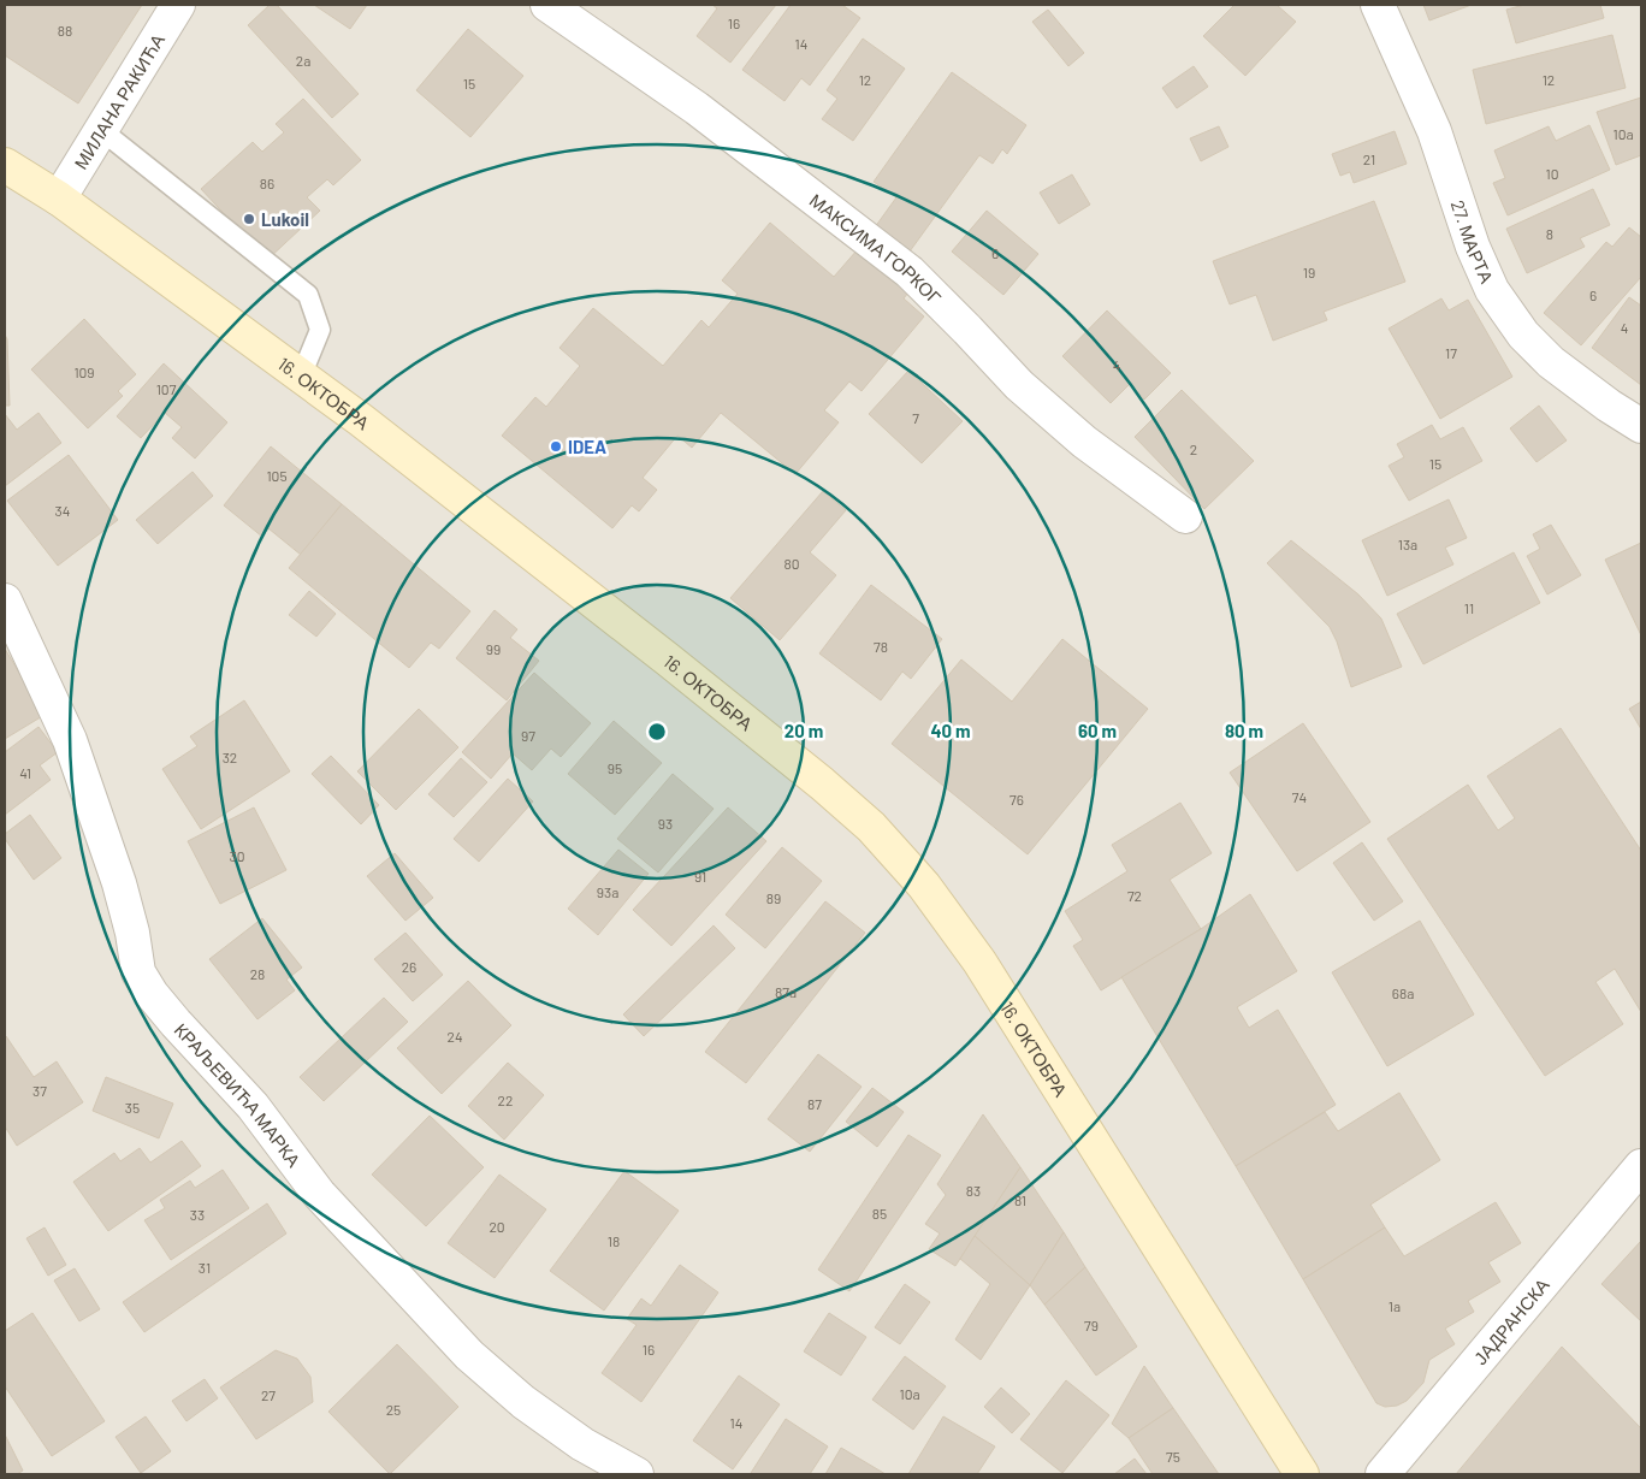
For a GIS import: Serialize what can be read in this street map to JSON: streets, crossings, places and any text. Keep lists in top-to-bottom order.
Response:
{
  "streets": {
    "main road": ["16. ОКТОБРА"],
    "street": [
      "МИЛАНА РАКИЋА",
      "27. МАРТА",
      "МАКСИМА ГОРКОГ",
      "КРАЉЕВИЋА МАРКА",
      "ЈАДРАНСКА"
    ]
  },
  "crossings": [
    ["МИЛАНА РАКИЋА", "16. ОКТОБРА"]
  ],
  "places": ["Lukoil", "IDEA"],
  "house_numbers": [
    "16",
    "88",
    "14",
    "2a",
    "12",
    "12",
    "15",
    "10a",
    "21",
    "10",
    "86",
    "8",
    "6",
    "19",
    "6",
    "4",
    "17",
    "4",
    "109",
    "107",
    "7",
    "2",
    "15",
    "105",
    "34",
    "13a",
    "80",
    "11",
    "78",
    "99",
    "97",
    "32",
    "95",
    "41",
    "74",
    "76",
    "93",
    "30",
    "91",
    "93a",
    "72",
    "89",
    "26",
    "28",
    "87a",
    "68a",
    "24",
    "37",
    "22",
    "87",
    "35",
    "83",
    "81",
    "85",
    "33",
    "20",
    "18",
    "31",
    "1a",
    "79",
    "16",
    "10a",
    "27",
    "25",
    "14",
    "75"
  ],
  "rings": [
    "20 m",
    "40 m",
    "60 m",
    "80 m"
  ]
}
